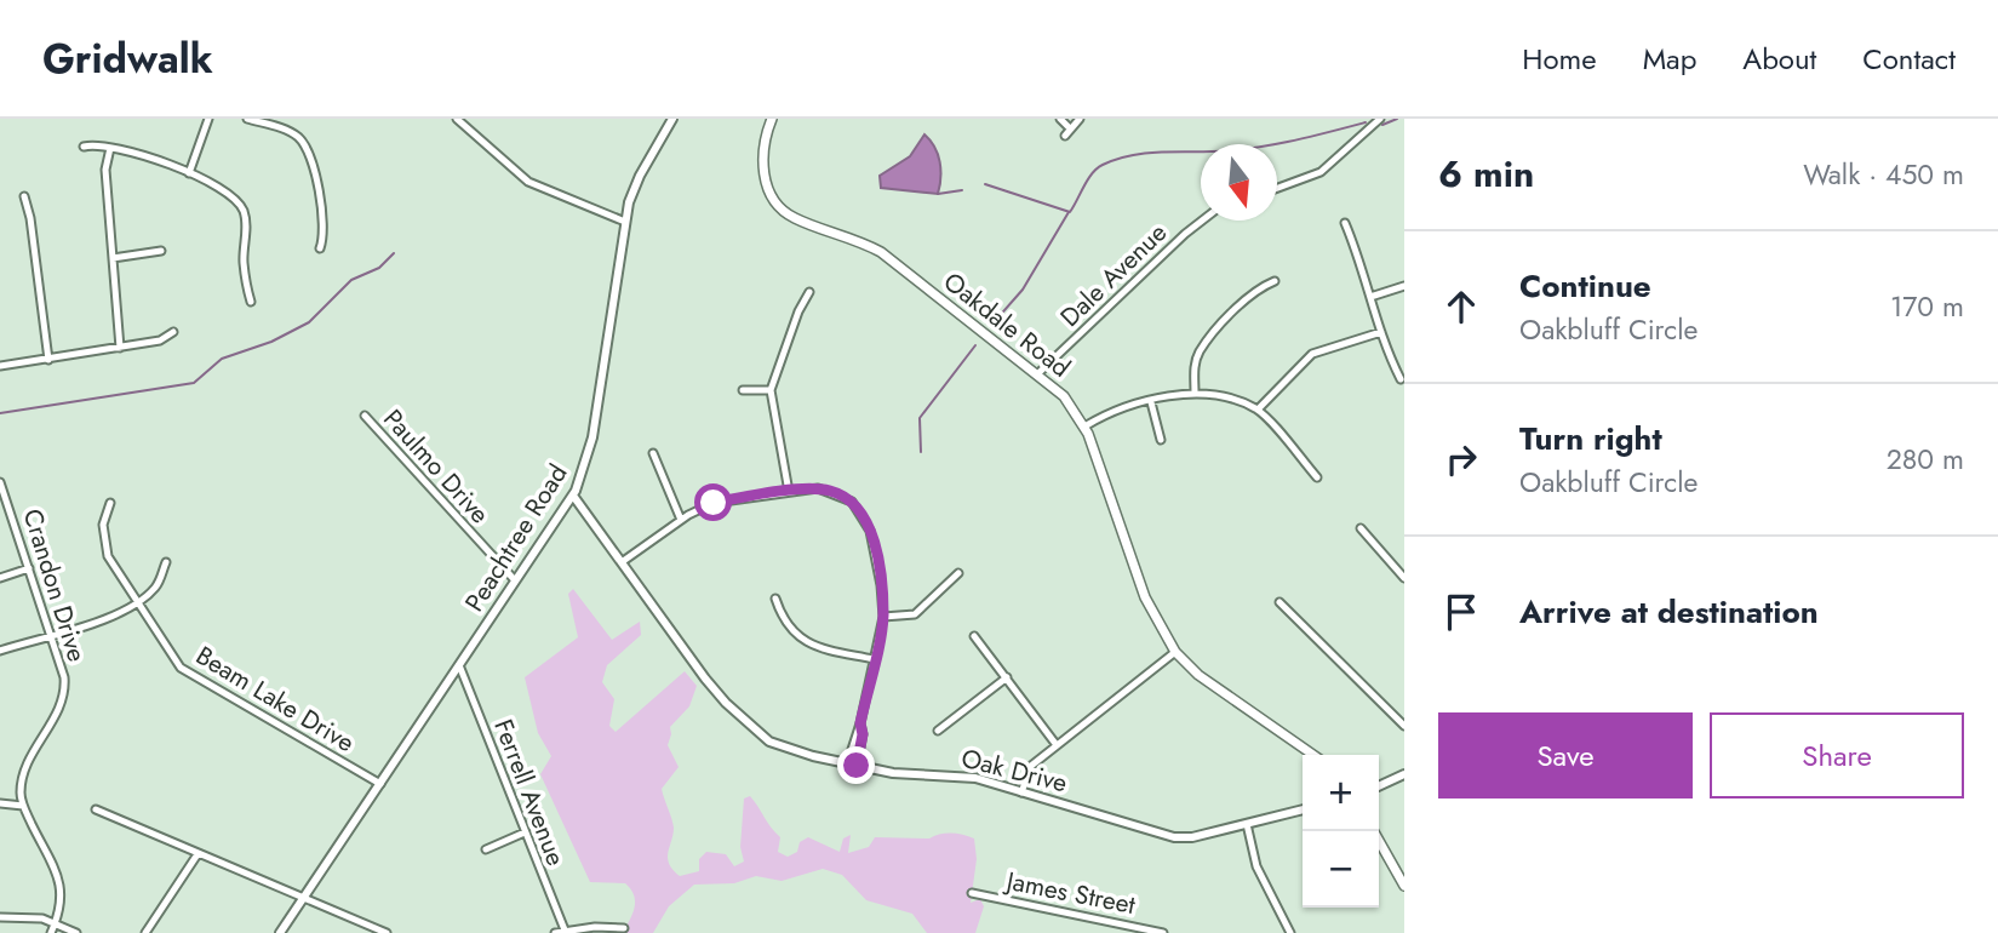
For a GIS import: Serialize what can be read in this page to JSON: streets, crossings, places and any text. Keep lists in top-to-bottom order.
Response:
{
  "streets": {
    "main road": ["Oakdale Road"],
    "street": [
      "Dale Avenue",
      "Paulmo Drive",
      "Peachtree Road",
      "Crandon Drive",
      "Beam Lake Drive",
      "Oak Drive",
      "Ferrell Avenue",
      "James Street"
    ]
  },
  "crossings": [
    ["Dale Avenue", "Oakdale Road"],
    ["Paulmo Drive", "Peachtree Road"],
    ["Peachtree Road", "Beam Lake Drive"],
    ["Peachtree Road", "Oak Drive"],
    ["Peachtree Road", "Ferrell Avenue"]
  ],
  "north": "bottom",
  "page": {
    "header": "Gridwalk",
    "nav": [
      "Home",
      "Map",
      "About",
      "Contact"
    ],
    "heading": ["6 min", "Walk · 450 m"],
    "list": [
      ["Continue", "Oakbluff Circle", "170 m"],
      ["Turn right", "Oakbluff Circle", "280 m"],
      "Arrive at destination"
    ],
    "buttons": ["Save", "Share"],
    "map_buttons": ["+", "−"]
  }
}
